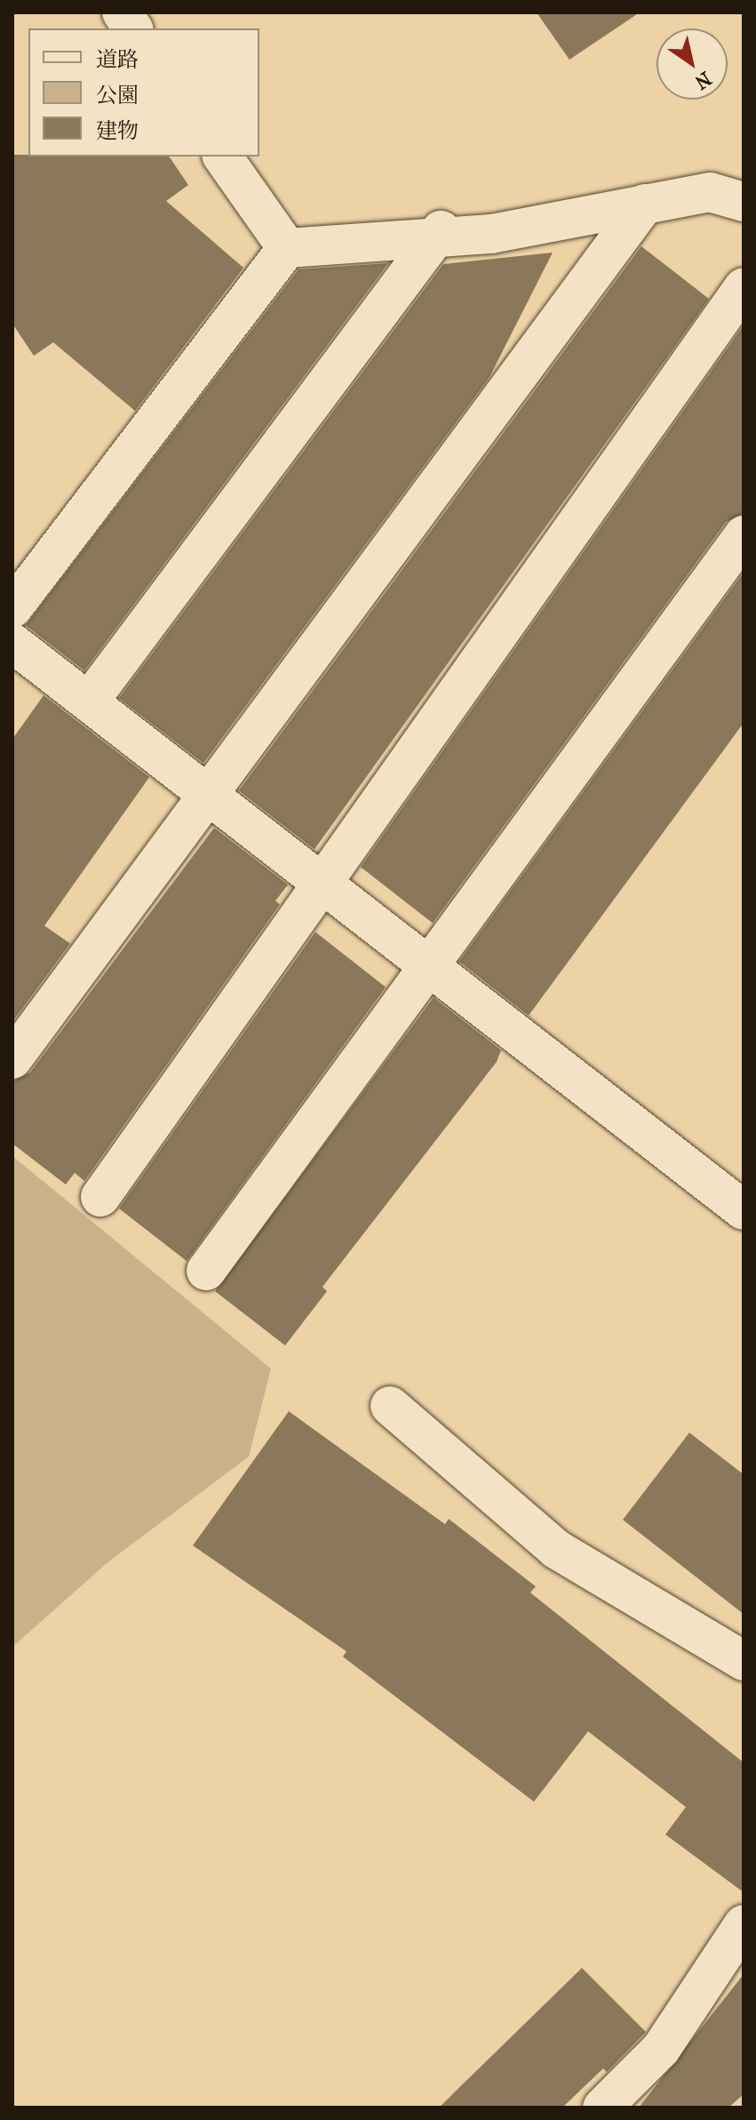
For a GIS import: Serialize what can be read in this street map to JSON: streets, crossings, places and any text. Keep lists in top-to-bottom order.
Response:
{
  "legend": ["道路", "公園", "建物"],
  "north": "bottom right"
}
